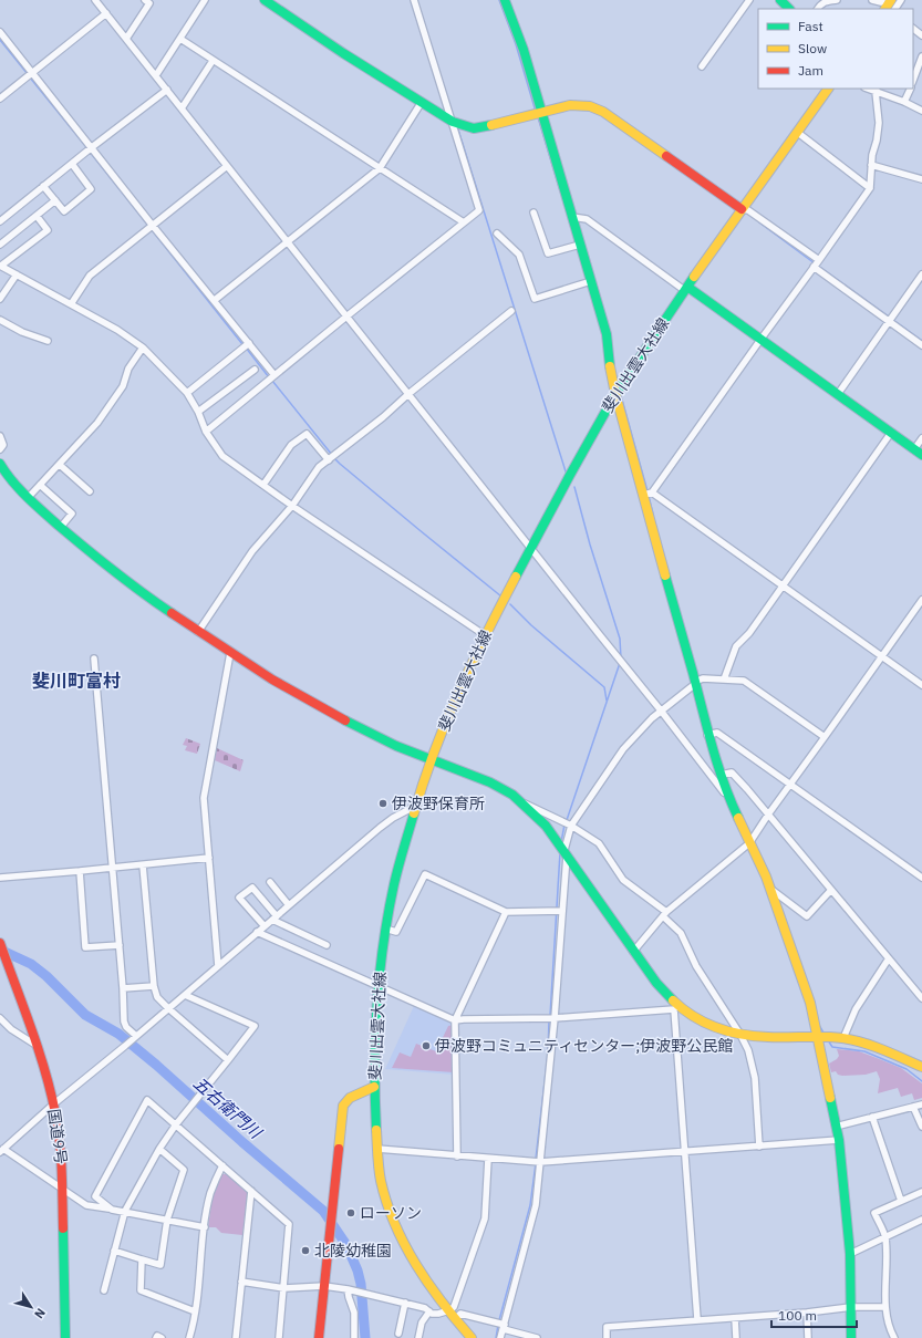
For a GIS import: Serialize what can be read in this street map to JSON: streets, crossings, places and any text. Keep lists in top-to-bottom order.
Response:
{
  "streets": {
    "main road": ["斐川出雲大社線", "国道9号"]
  },
  "districts": ["斐川町富村"],
  "water": ["五右衛門川"],
  "places": [
    "伊波野保育所",
    "伊波野コミュニティセンター;伊波野公民館",
    "ローソン",
    "北陵幼稚園"
  ],
  "legend": ["Fast", "Slow", "Jam"],
  "scale_bar": "100 m",
  "north": "bottom right"
}
